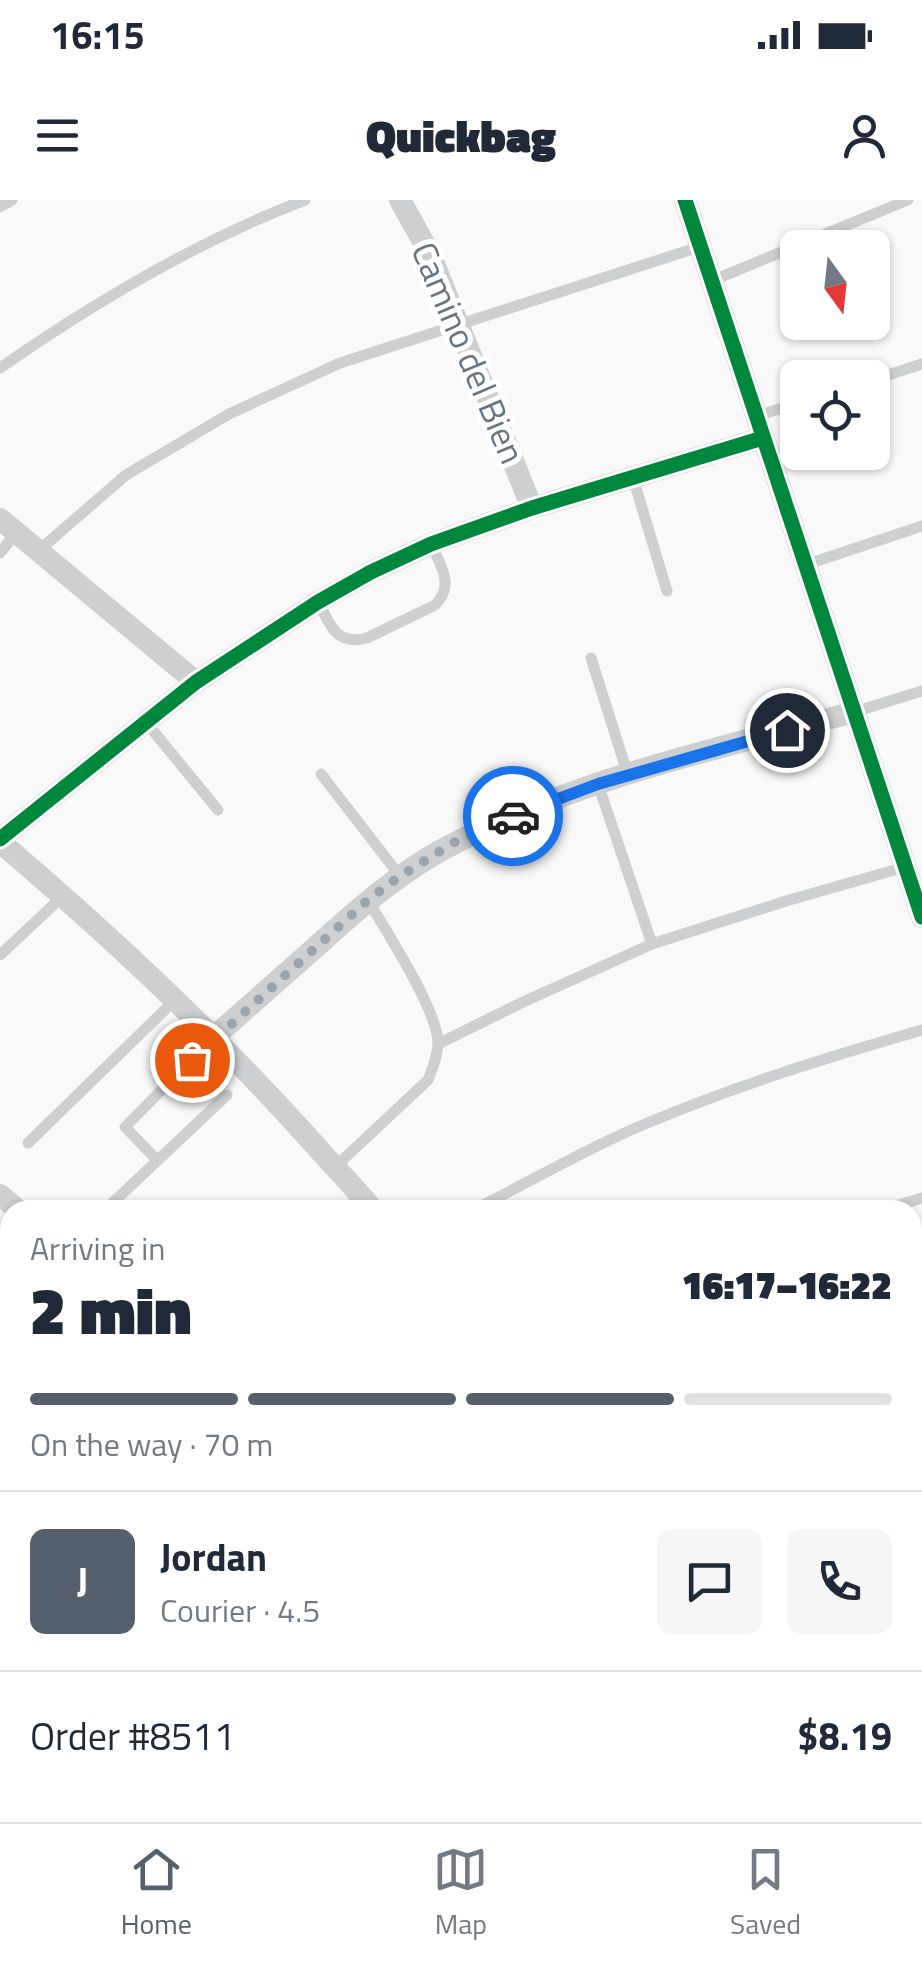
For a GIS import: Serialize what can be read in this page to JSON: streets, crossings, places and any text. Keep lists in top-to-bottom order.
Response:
{
  "streets": {
    "street": ["Camino del Bien"]
  },
  "north": "bottom",
  "page": {
    "status": "16:15",
    "header": "Quickbag",
    "heading": ["2 min", "Arriving in", "16:17–16:22"],
    "panel": [
      "Jordan",
      "Courier · 4.5",
      "Order #8511",
      "$8.19"
    ],
    "bar": "On the way · 70 m",
    "round": "J",
    "tabs": ["Home", "Map", "Saved"]
  }
}
